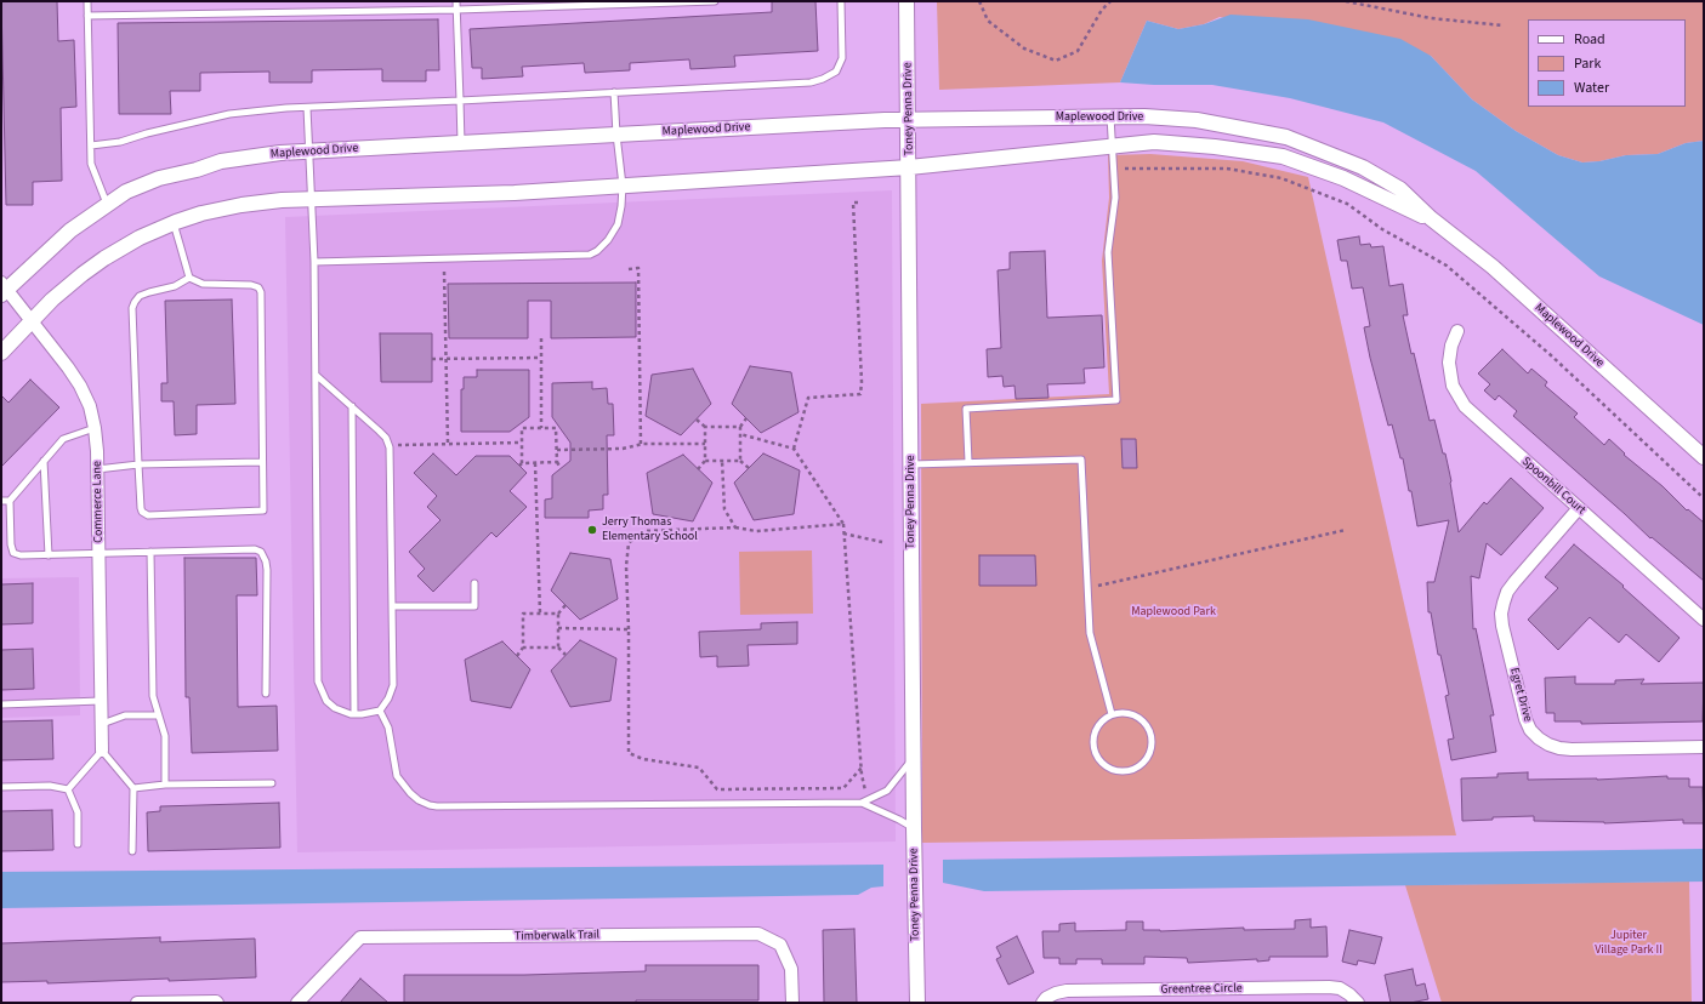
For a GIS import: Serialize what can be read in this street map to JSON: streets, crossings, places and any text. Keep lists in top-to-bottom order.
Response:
{
  "streets": {
    "street": [
      "Toney Penna Drive",
      "Maplewood Drive",
      "Spoonbill Court",
      "Commerce Lane",
      "Egret Drive",
      "Timberwalk Trail",
      "Greentree Circle"
    ]
  },
  "crossings": [
    ["Toney Penna Drive", "Maplewood Drive"],
    ["Maplewood Drive", "Commerce Lane"],
    ["Spoonbill Court", "Egret Drive"]
  ],
  "parks": ["Maplewood Park", "Jupiter Village Park II"],
  "places": ["Jerry Thomas Elementary School"],
  "legend": ["Road", "Park", "Water"]
}
